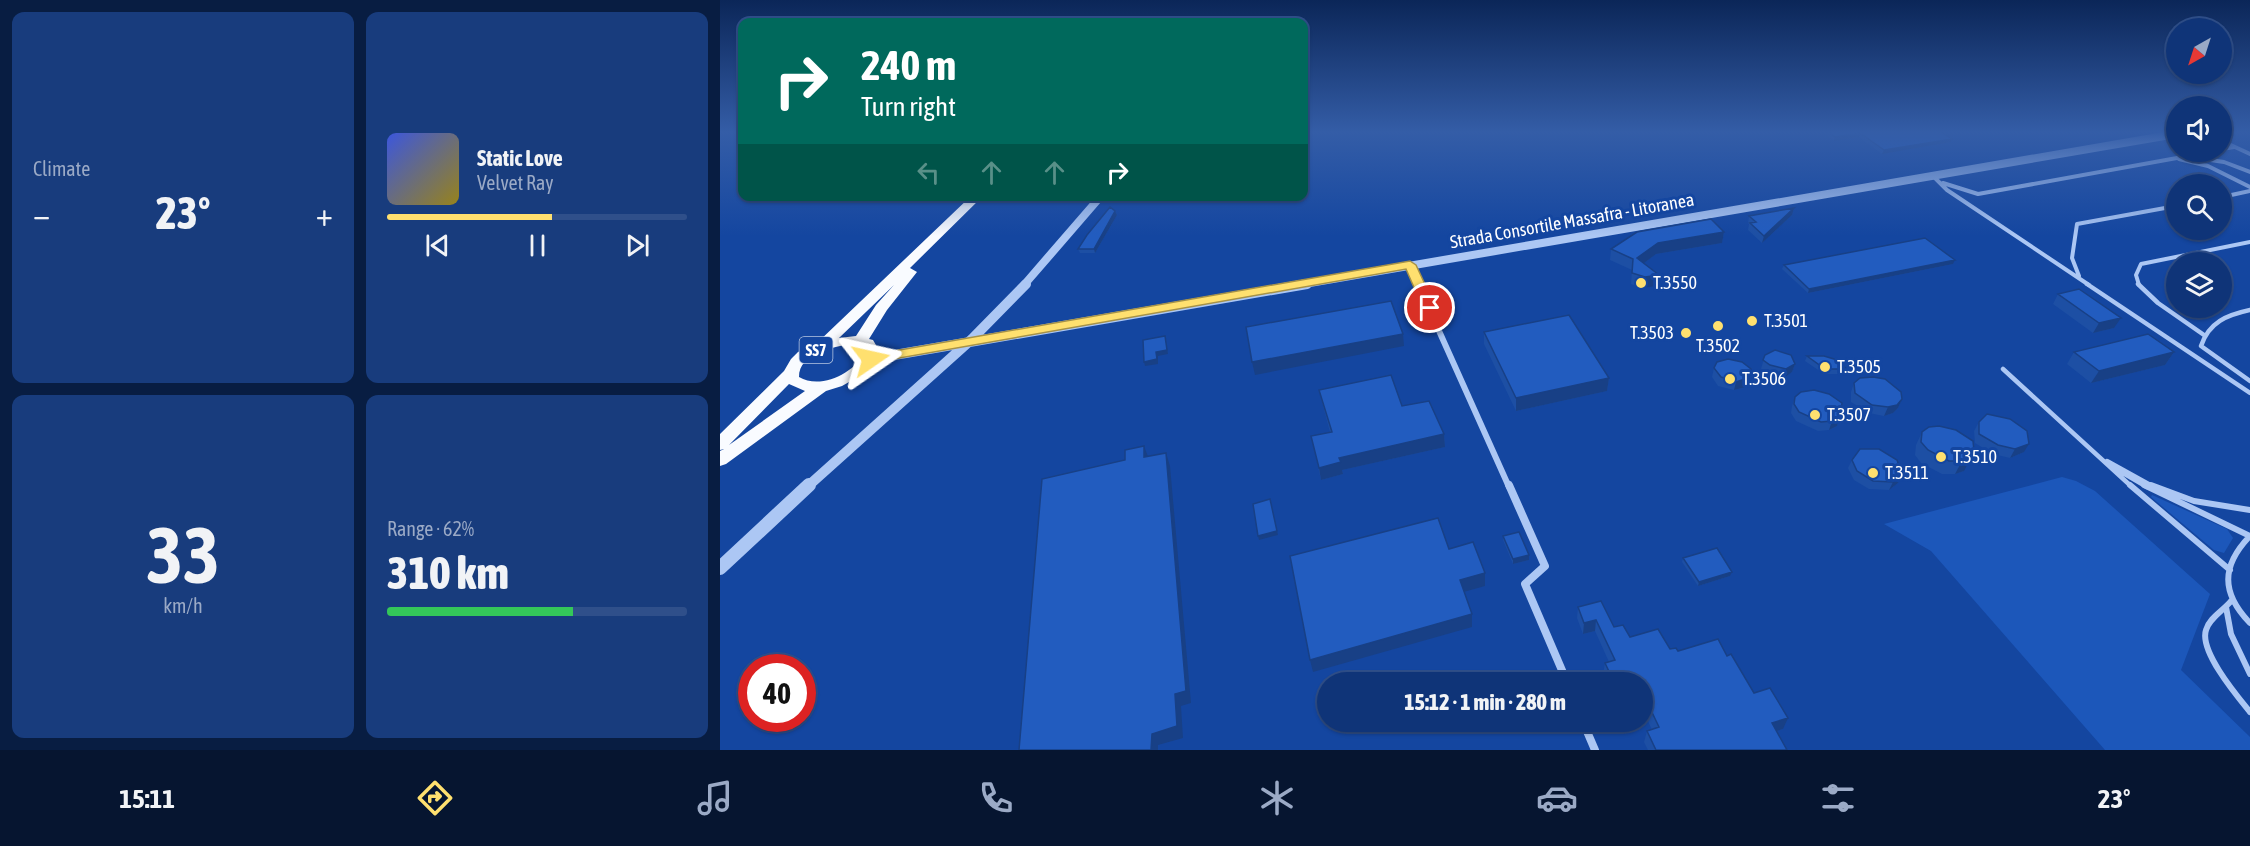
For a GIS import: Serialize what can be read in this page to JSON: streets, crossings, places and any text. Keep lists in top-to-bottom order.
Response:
{
  "streets": {
    "main road": ["SS7"],
    "street": ["Strada Consortile Massafra - Litoranea"]
  },
  "crossings": [
    ["Strada Consortile Massafra - Litoranea", "SS7"]
  ],
  "places": [
    "T.3550",
    "T.3501",
    "T.3502",
    "T.3503",
    "T.3505",
    "T.3506",
    "T.3507",
    "T.3510",
    "T.3511"
  ],
  "north": "bottom left",
  "page": {
    "tile": [
      "Climate",
      ["33", "km/h"],
      ["Range · 62%", "310 km"]
    ],
    "turn": ["240 m", "Turn right"],
    "song": ["Static Love", "Velvet Ray"],
    "heat": ["−", "23°", "+"],
    "limit": "40",
    "trip": "15:12 · 1 min · 280 m",
    "tabs": ["15:11", "23°"]
  }
}
